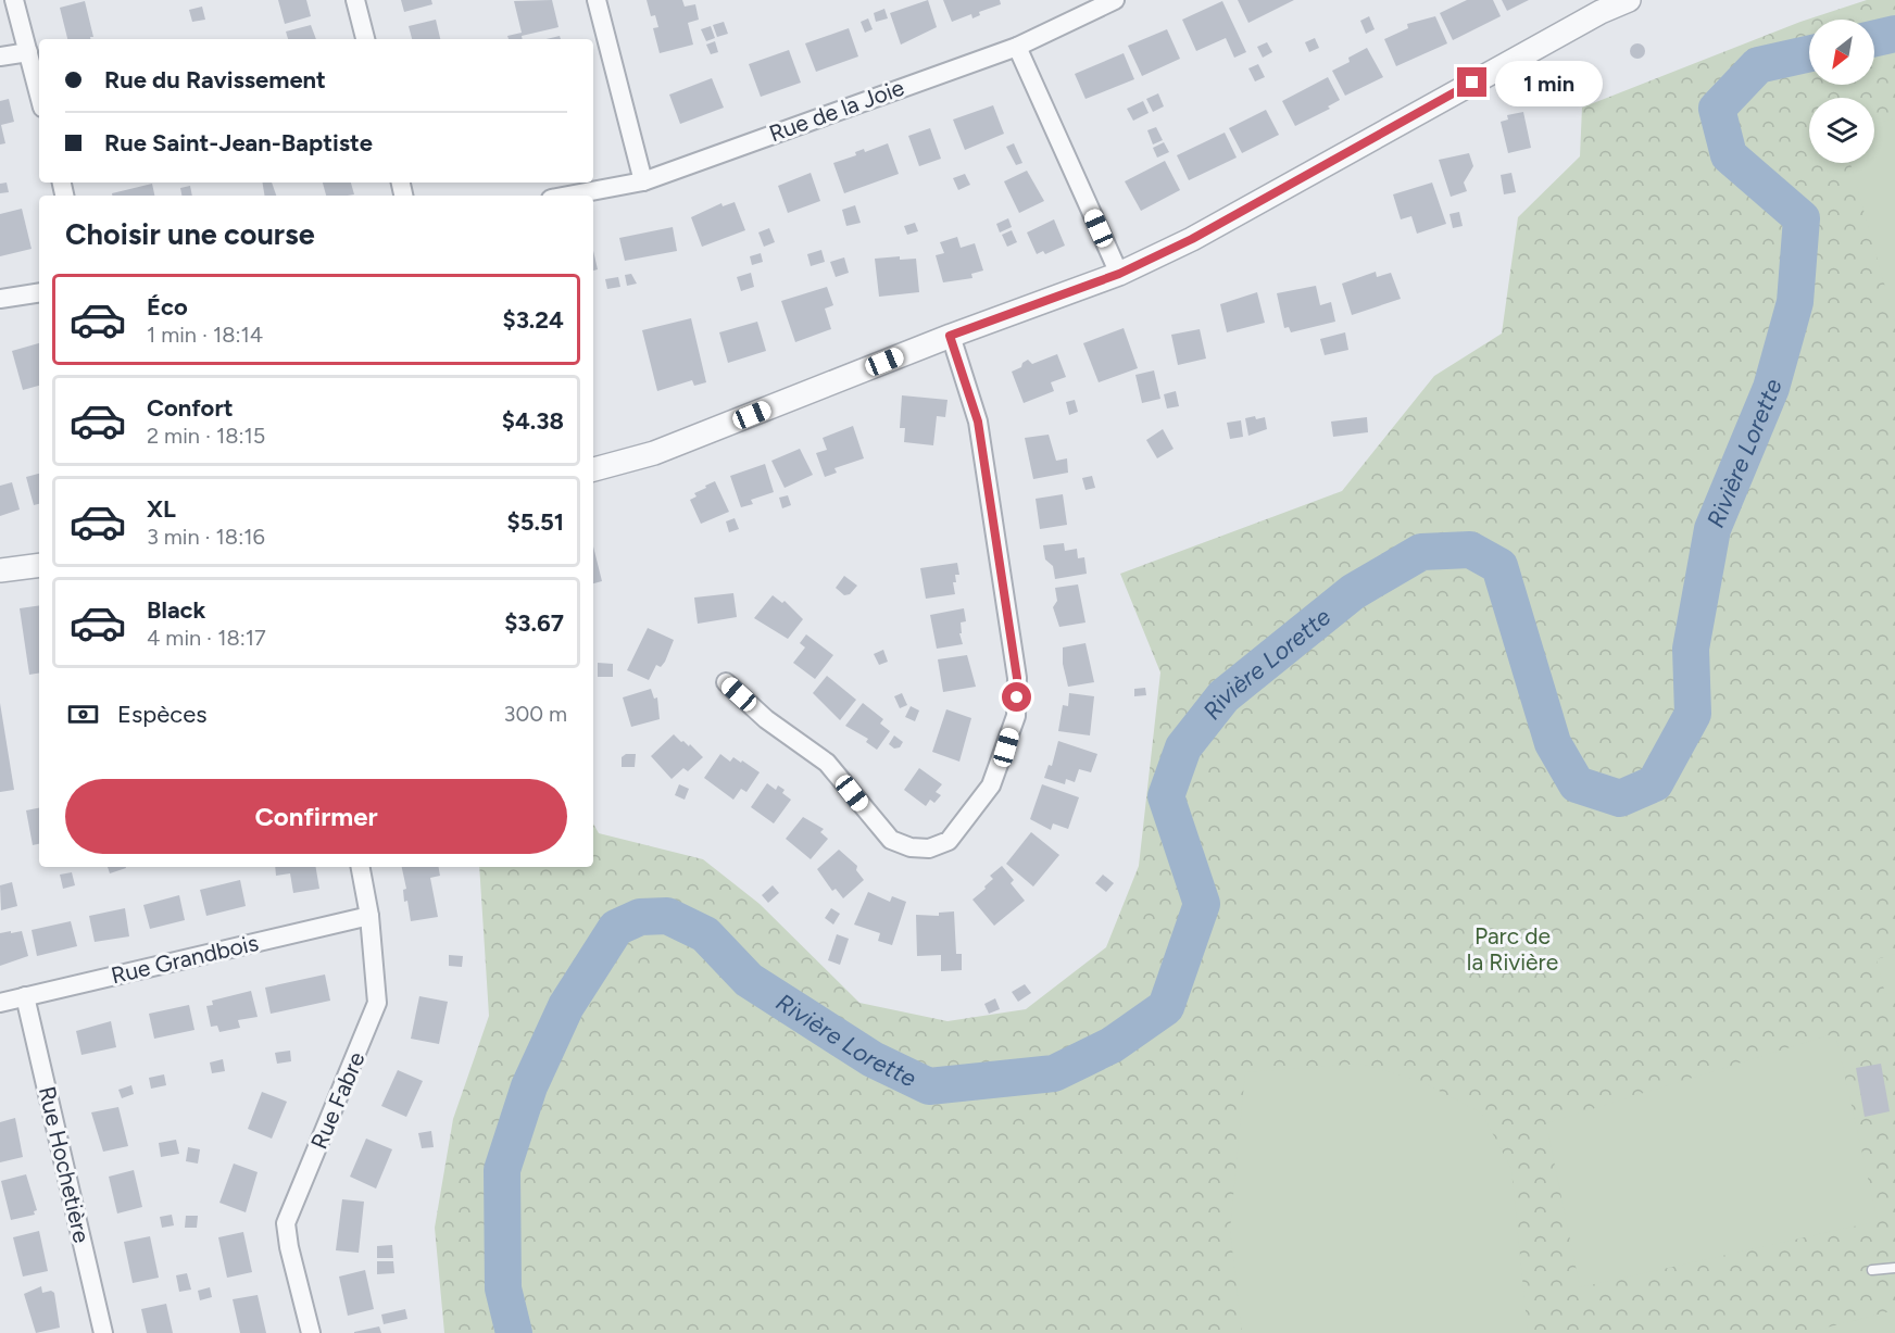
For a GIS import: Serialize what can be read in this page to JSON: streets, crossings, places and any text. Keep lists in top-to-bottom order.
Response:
{
  "streets": {
    "street": [
      "Rue de la Joie",
      "Rue Grandbois",
      "Rue Fabre",
      "Rue Hochetière"
    ]
  },
  "crossings": [
    ["Rue Grandbois", "Rue Fabre"],
    ["Rue Grandbois", "Rue Hochetière"]
  ],
  "water": ["Rivière Lorette"],
  "parks": ["Parc de la Rivière"],
  "north": "bottom left",
  "page": {
    "banner": ["Rue du Ravissement", "Rue Saint-Jean-Baptiste"],
    "bubble": "1 min",
    "heading": "Choisir une course",
    "list": [
      {
        "name": "Éco",
        "note": "1 min · 18:14",
        "value": "$3.24"
      },
      {
        "name": "Confort",
        "note": "2 min · 18:15",
        "value": "$4.38"
      },
      {
        "name": "XL",
        "note": "3 min · 18:16",
        "value": "$5.51"
      },
      {
        "name": "Black",
        "note": "4 min · 18:17",
        "value": "$3.67"
      }
    ],
    "pay": ["Espèces", "300 m"],
    "buttons": "Confirmer"
  }
}
